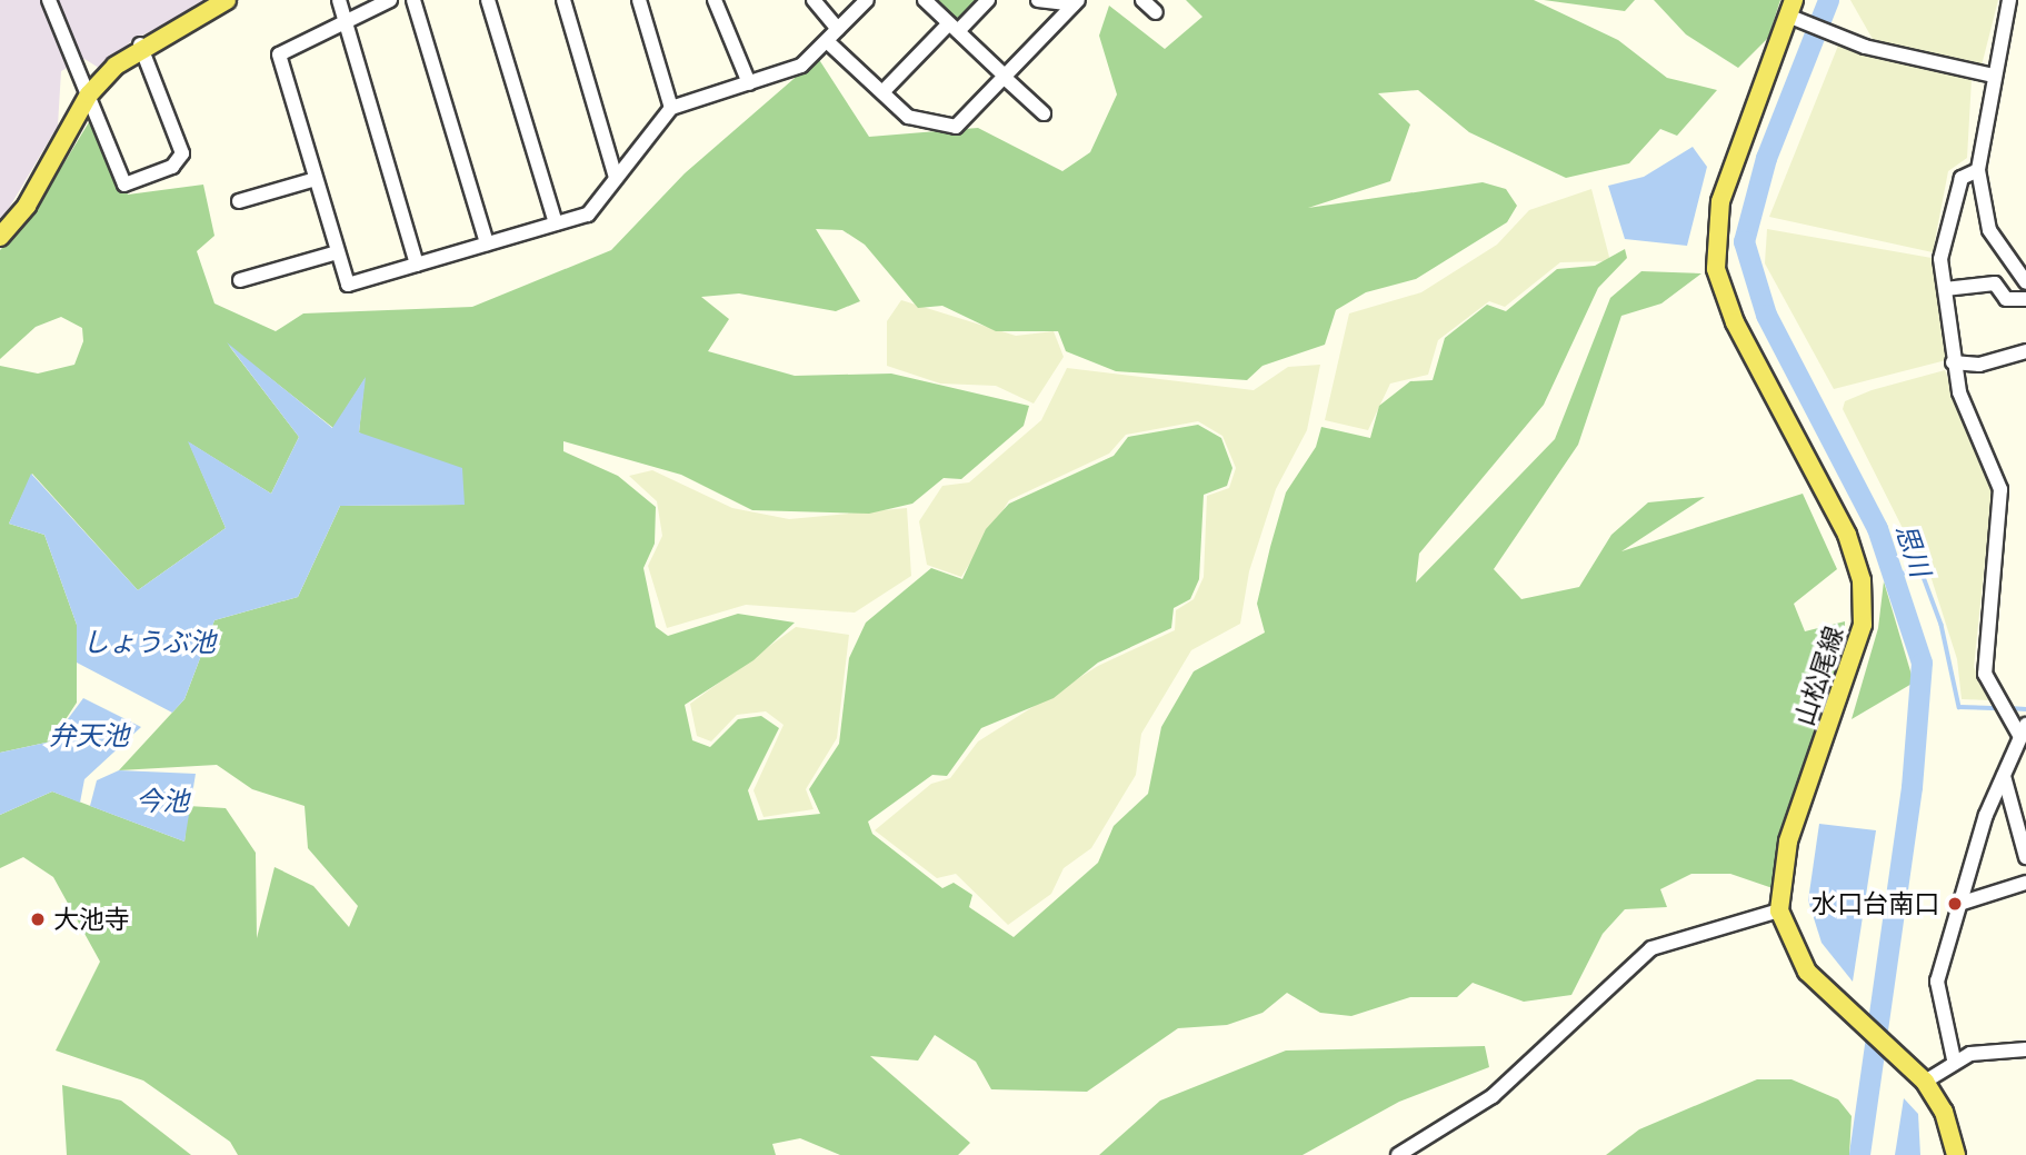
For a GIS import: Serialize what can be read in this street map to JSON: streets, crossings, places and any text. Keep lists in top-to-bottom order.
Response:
{
  "streets": {
    "main road": ["山松尾線"]
  },
  "water": [
    "思川",
    "しょうぶ池",
    "弁天池",
    "今池"
  ],
  "places": ["水口台南口", "大池寺"]
}
